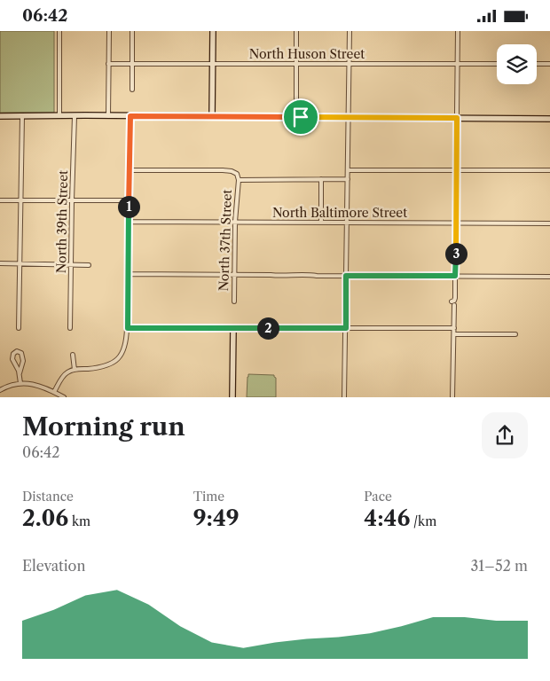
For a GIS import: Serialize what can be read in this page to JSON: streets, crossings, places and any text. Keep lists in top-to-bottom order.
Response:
{
  "streets": {
    "street": [
      "North Huson Street",
      "North Baltimore Street",
      "North 39th Street",
      "North 37th Street"
    ]
  },
  "crossings": [
    ["North Baltimore Street", "North 37th Street"]
  ],
  "page": {
    "status": "06:42",
    "pins": ["1", "3", "2"],
    "heading": ["Morning run", "06:42"],
    "stats": [
      ["Distance", "2.06 km"],
      ["Time", "9:49"],
      ["Pace", "4:46 /km"]
    ],
    "chart": ["Elevation", "31–52 m"]
  }
}
